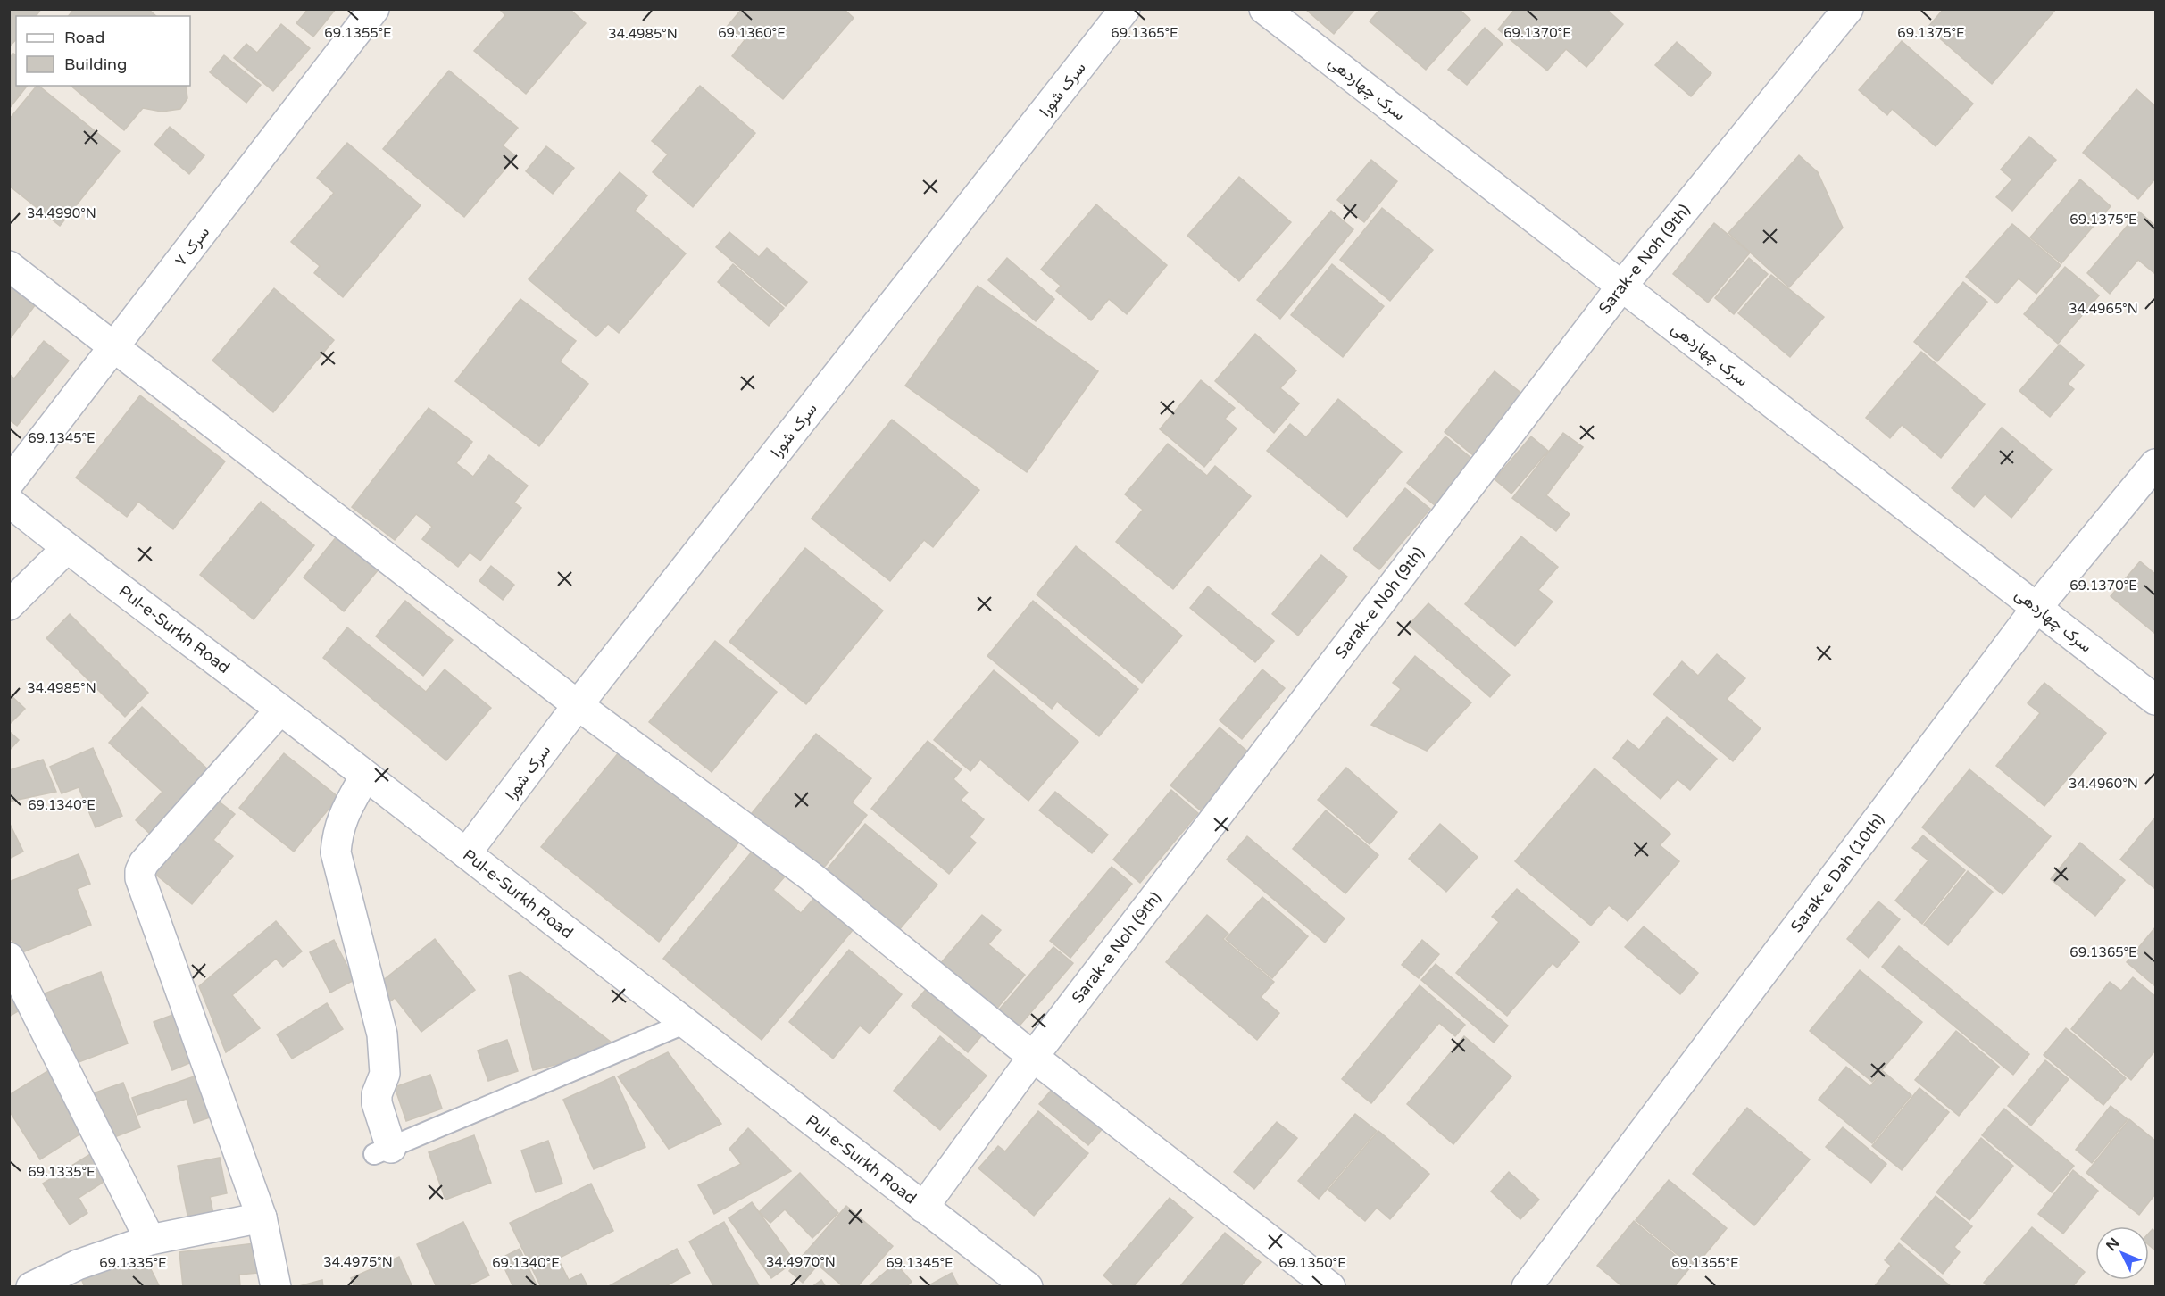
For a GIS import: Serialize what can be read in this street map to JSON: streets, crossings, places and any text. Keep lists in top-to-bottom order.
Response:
{
  "streets": {
    "street": [
      "سرک چهاردهی",
      "سرک شورا",
      "سرک ۷",
      "Sarak-e Noh (9th)",
      "Pul-e-Surkh Road",
      "Sarak-e Dah (10th)"
    ]
  },
  "crossings": [
    ["سرک چهاردهی", "Sarak-e Noh (9th)"],
    ["سرک چهاردهی", "Sarak-e Dah (10th)"],
    ["سرک شورا", "Pul-e-Surkh Road"],
    ["Sarak-e Noh (9th)", "Pul-e-Surkh Road"]
  ],
  "legend": ["Road", "Building"],
  "north": "top left",
  "coordinates": [
    "69.1355°E",
    "69.1360°E",
    "69.1365°E",
    "69.1370°E",
    "69.1375°E",
    "34.4985°N",
    "34.4990°N",
    "34.4965°N",
    "69.1345°E",
    "34.4960°N",
    "69.1340°E",
    "69.1335°E",
    "34.4975°N",
    "34.4970°N",
    "69.1350°E"
  ]
}
